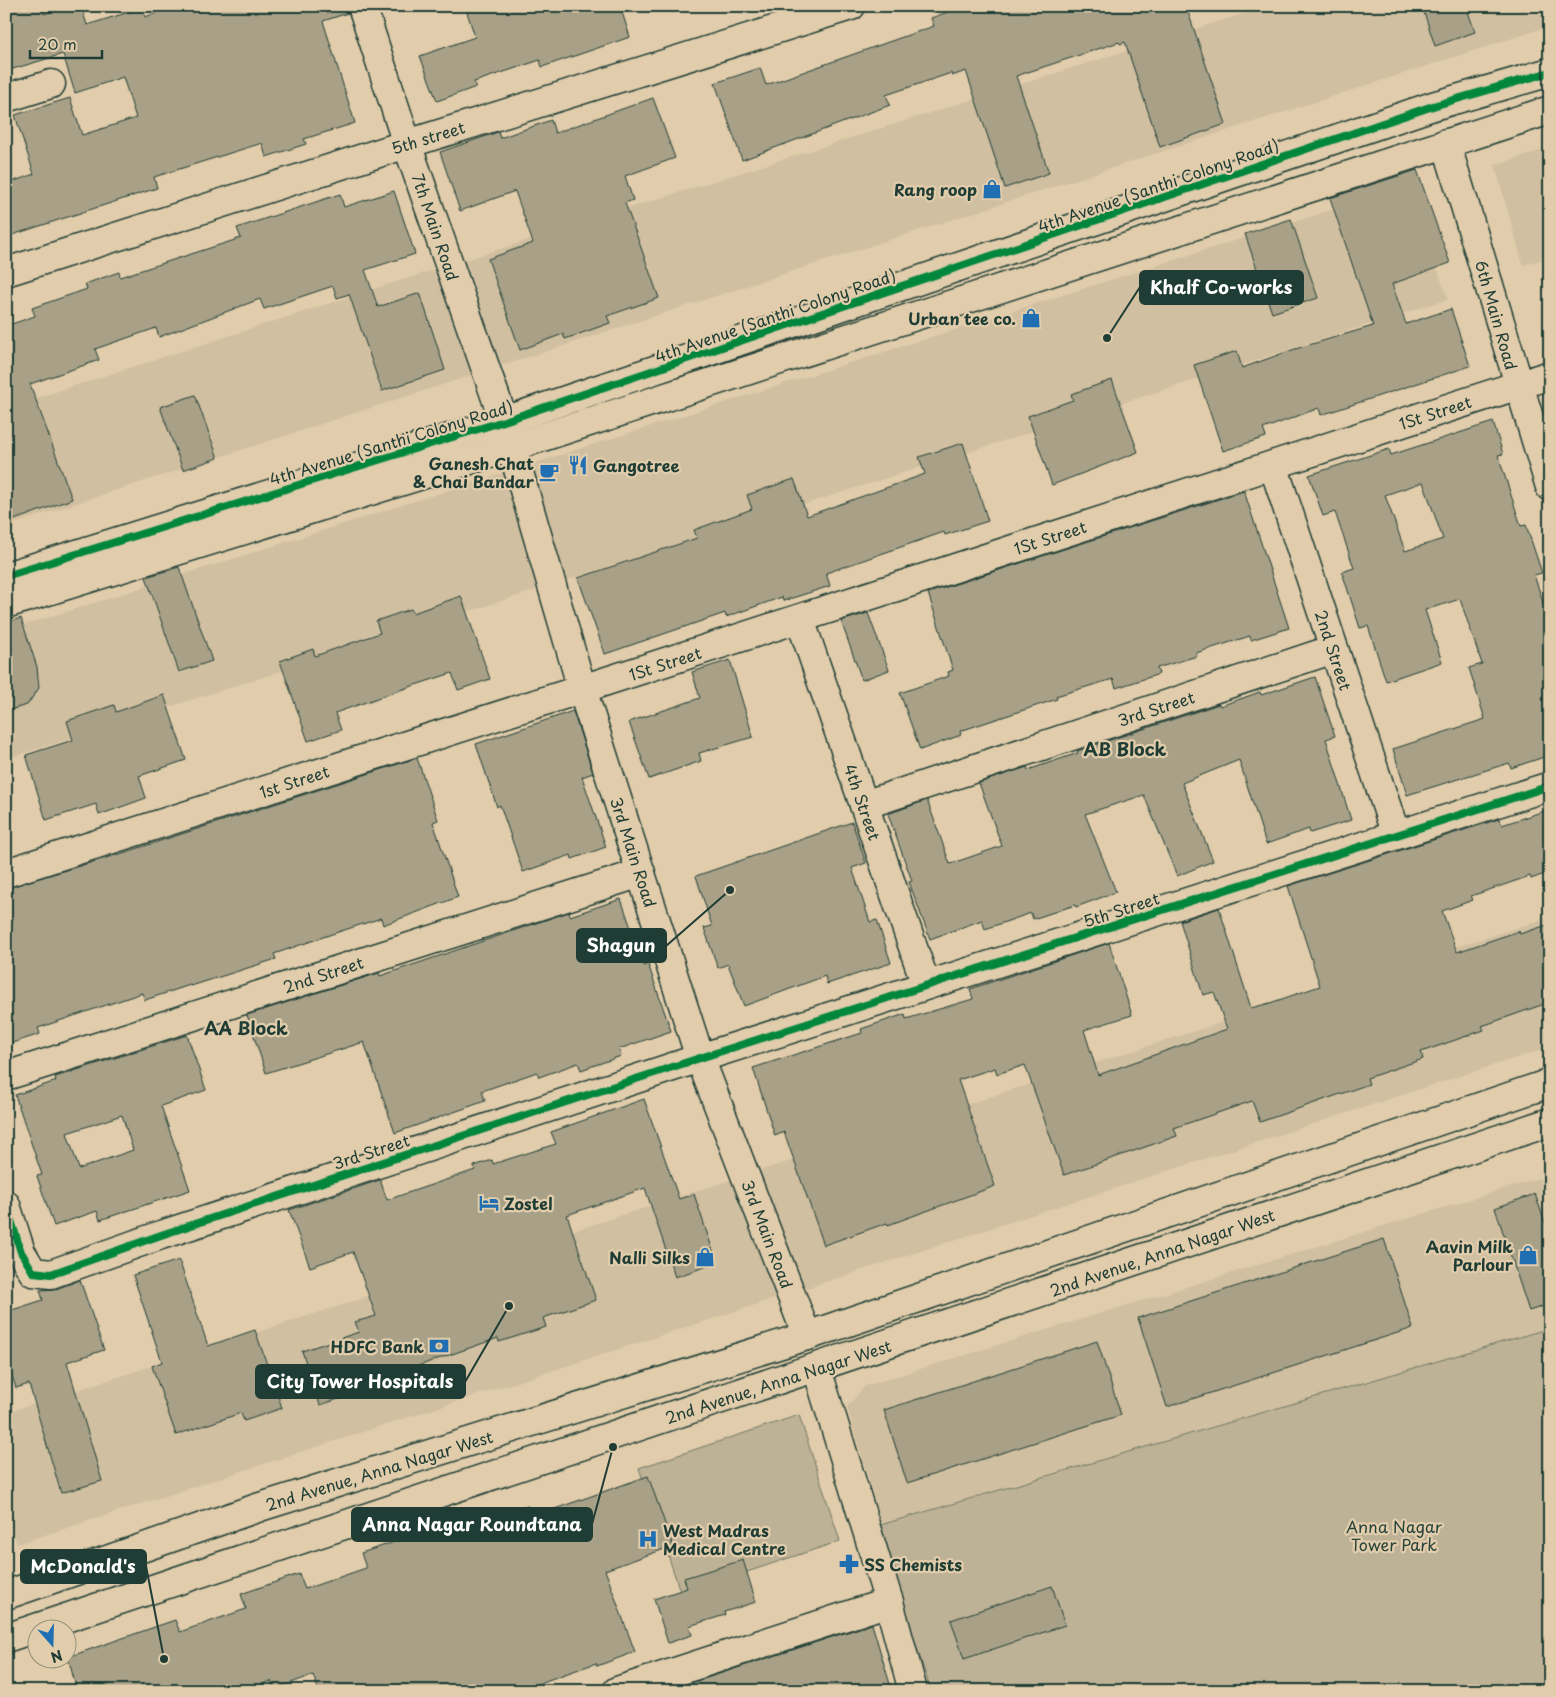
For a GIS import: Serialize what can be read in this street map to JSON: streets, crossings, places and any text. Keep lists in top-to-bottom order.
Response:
{
  "streets": {
    "street": [
      "5th street",
      "4th Avenue (Santhi Colony Road)",
      "7th Main Road",
      "6th Main Road",
      "1St Street",
      "2nd Street",
      "3rd Street",
      "1st Street",
      "4th Street",
      "3rd Main Road",
      "5th Street",
      "2nd Avenue, Anna Nagar West"
    ]
  },
  "crossings": [
    ["5th street", "7th Main Road"],
    ["4th Avenue (Santhi Colony Road)", "7th Main Road"],
    ["7th Main Road", "3rd Main Road"],
    ["6th Main Road", "1St Street"],
    ["1St Street", "2nd Street"],
    ["1St Street", "1st Street"],
    ["1St Street", "4th Street"],
    ["1St Street", "3rd Main Road"],
    ["2nd Street", "3rd Street"],
    ["2nd Street", "3rd Main Road"],
    ["2nd Street", "5th Street"],
    ["3rd Street", "4th Street"],
    ["3rd Street", "3rd Main Road"],
    ["3rd Street", "5th Street"],
    ["1st Street", "3rd Main Road"],
    ["4th Street", "5th Street"],
    ["3rd Main Road", "5th Street"],
    ["3rd Main Road", "2nd Avenue, Anna Nagar West"]
  ],
  "districts": ["AB Block", "AA Block"],
  "parks": ["Anna Nagar Tower Park"],
  "places": {
    "shop": [
      "Rang roop",
      "Urban tee co.",
      "Aavin Milk Parlour",
      "Nalli Silks"
    ],
    "other": [
      "Khalf Co-works",
      "Shagun",
      "City Tower Hospitals",
      "Anna Nagar Roundtana",
      "McDonald's"
    ],
    "restaurant": ["Gangotree"],
    "cafe": ["Ganesh Chat & Chai Bandar"],
    "hotel": ["Zostel"],
    "bank": ["HDFC Bank"],
    "hospital": ["West Madras Medical Centre"],
    "pharmacy": ["SS Chemists"]
  },
  "scale_bar": "20 m",
  "north": "bottom"
}
